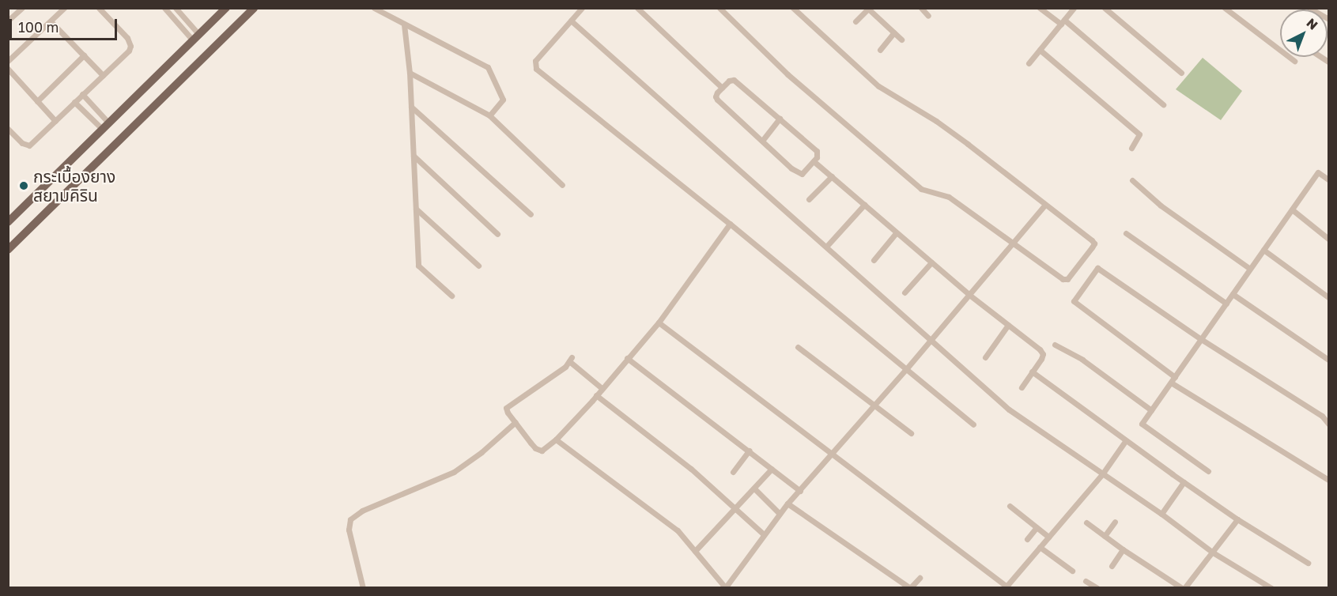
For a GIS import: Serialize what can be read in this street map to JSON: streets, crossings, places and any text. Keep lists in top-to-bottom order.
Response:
{
  "places": ["กระเบื้องยาง สยามคิริน"],
  "scale_bar": "100 m",
  "north": "top right"
}
